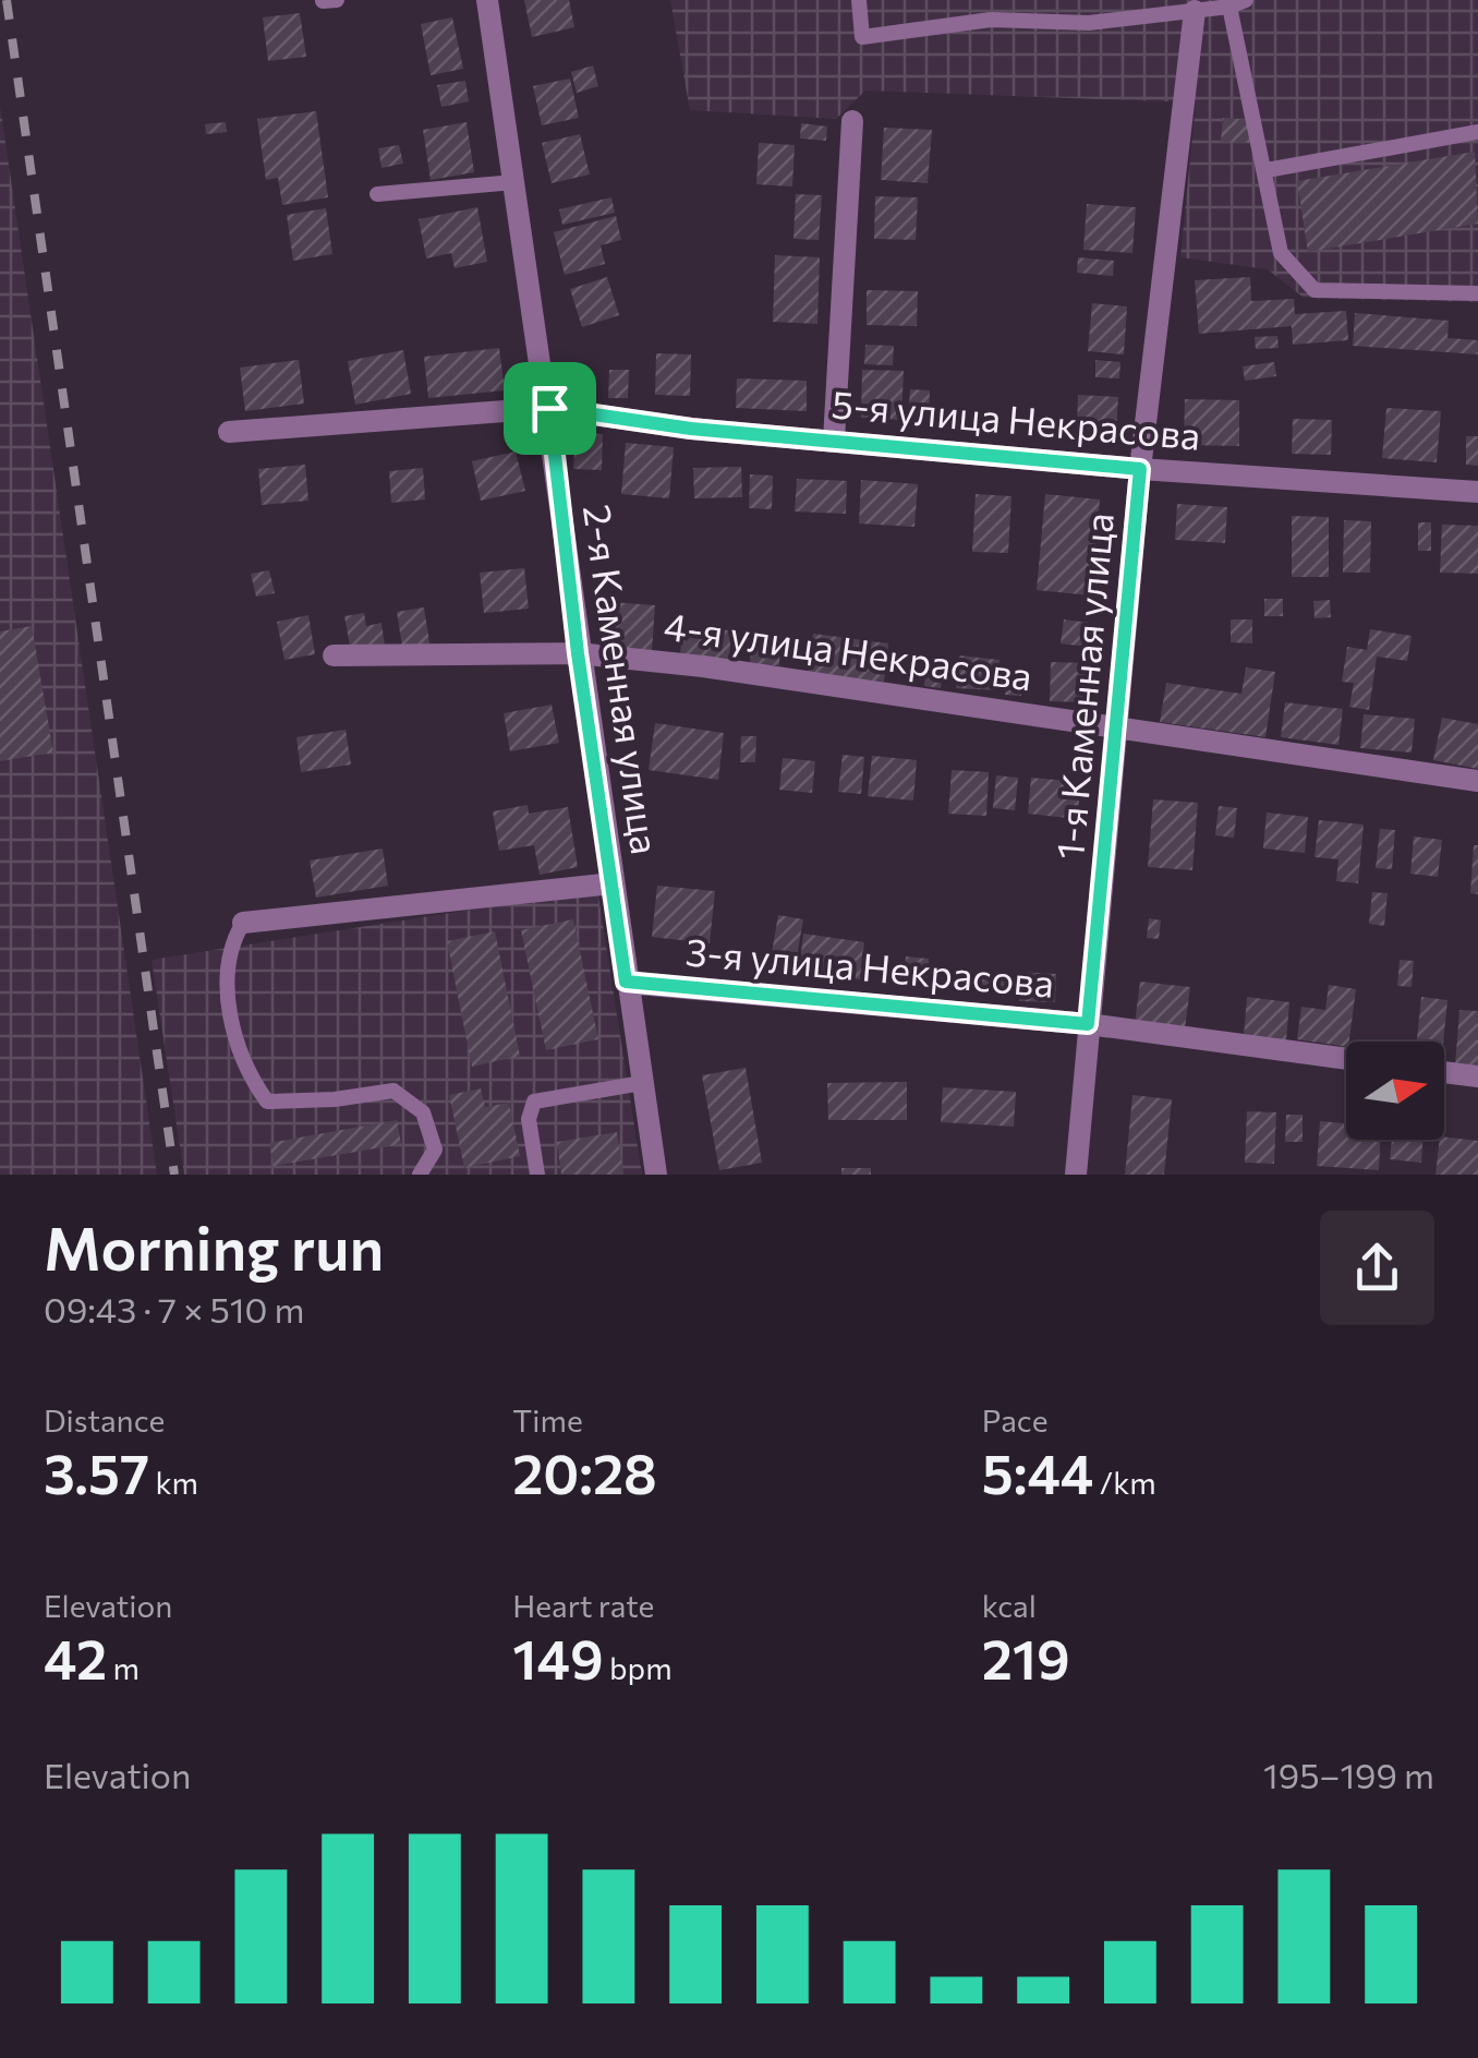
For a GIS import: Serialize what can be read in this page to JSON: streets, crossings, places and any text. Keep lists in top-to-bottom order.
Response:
{
  "streets": {
    "street": [
      "5-я улица Некрасова",
      "4-я улица Некрасова",
      "2-я Каменная улица",
      "1-я Каменная улица",
      "3-я улица Некрасова"
    ]
  },
  "crossings": [
    ["5-я улица Некрасова", "2-я Каменная улица"],
    ["5-я улица Некрасова", "1-я Каменная улица"],
    ["4-я улица Некрасова", "2-я Каменная улица"],
    ["4-я улица Некрасова", "1-я Каменная улица"],
    ["2-я Каменная улица", "3-я улица Некрасова"],
    ["1-я Каменная улица", "3-я улица Некрасова"]
  ],
  "north": "right",
  "page": {
    "heading": ["Morning run", "09:43 · 7 × 510 m"],
    "stats": [
      ["Distance", "3.57 km"],
      ["Time", "20:28"],
      ["Pace", "5:44 /km"],
      ["Elevation", "42 m"],
      ["Heart rate", "149 bpm"],
      ["kcal", "219"]
    ],
    "chart": ["Elevation", "195–199 m"]
  }
}
